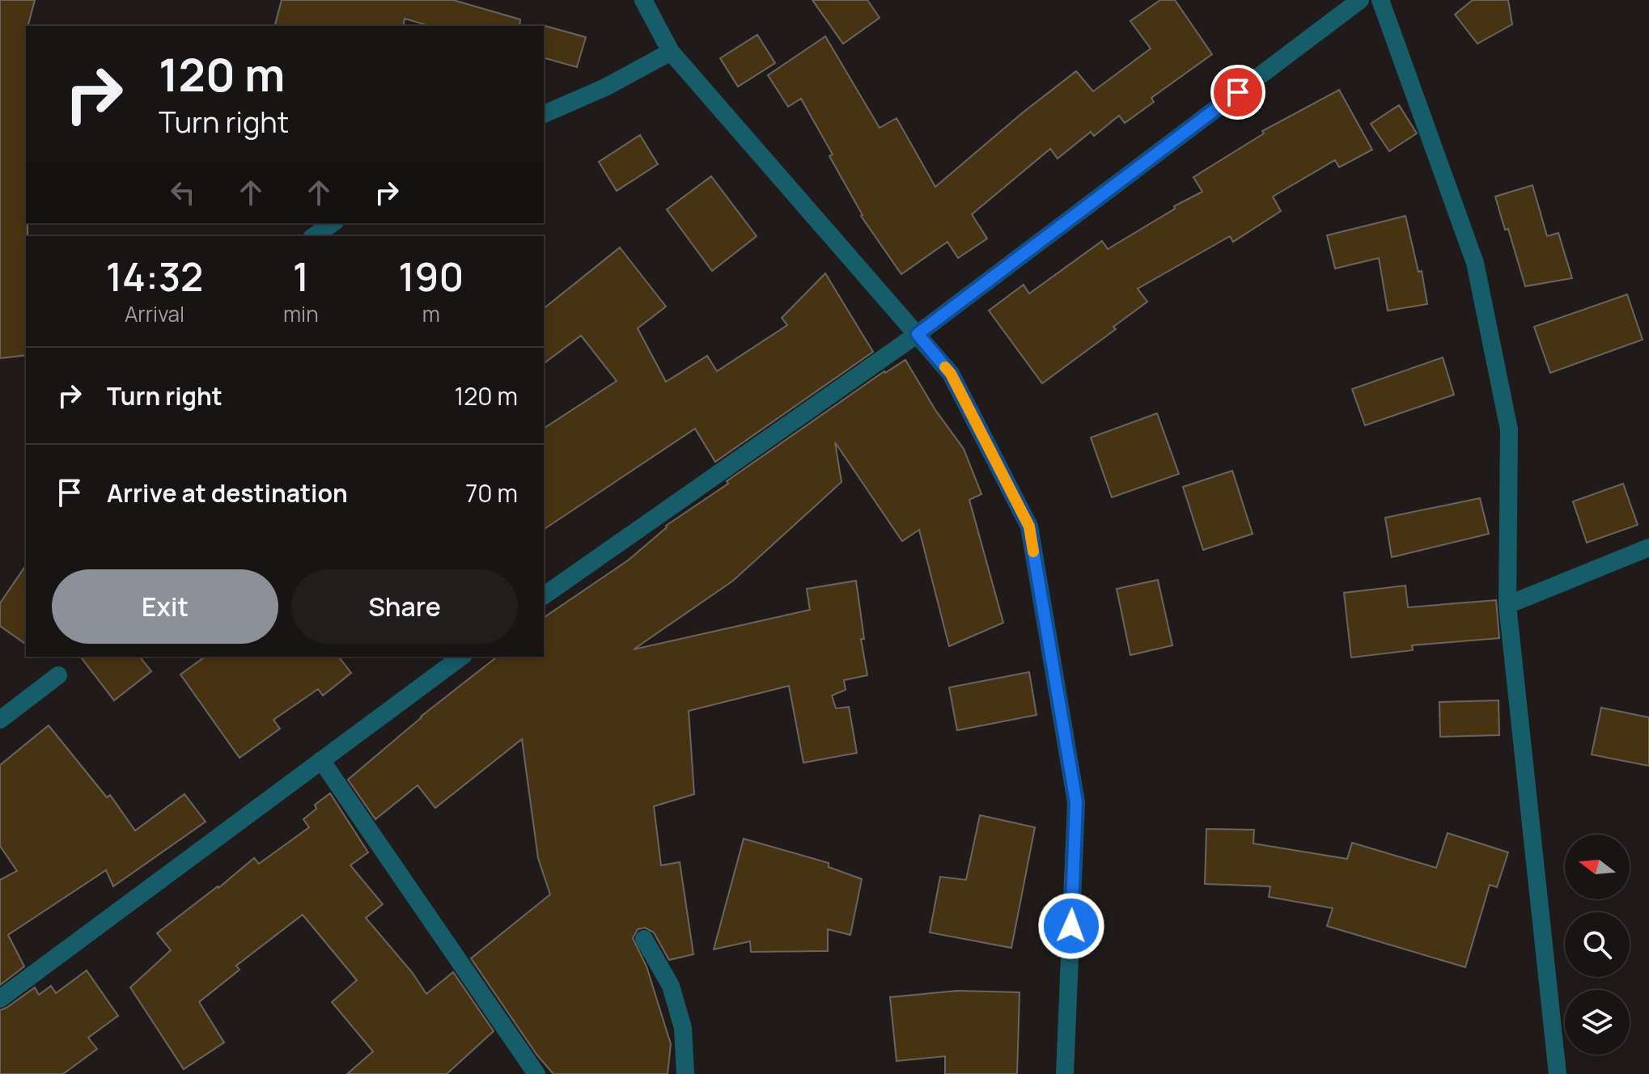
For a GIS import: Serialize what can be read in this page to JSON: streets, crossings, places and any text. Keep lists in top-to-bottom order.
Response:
{
  "north": "left",
  "page": {
    "turn": ["120 m", "Turn right"],
    "eta": [
      "14:32",
      "Arrival",
      "1",
      "min",
      "190",
      "m"
    ],
    "list": [
      {
        "name": "Turn right",
        "value": "120 m"
      },
      {
        "name": "Arrive at destination",
        "value": "70 m"
      }
    ],
    "buttons": ["Exit", "Share"]
  }
}
